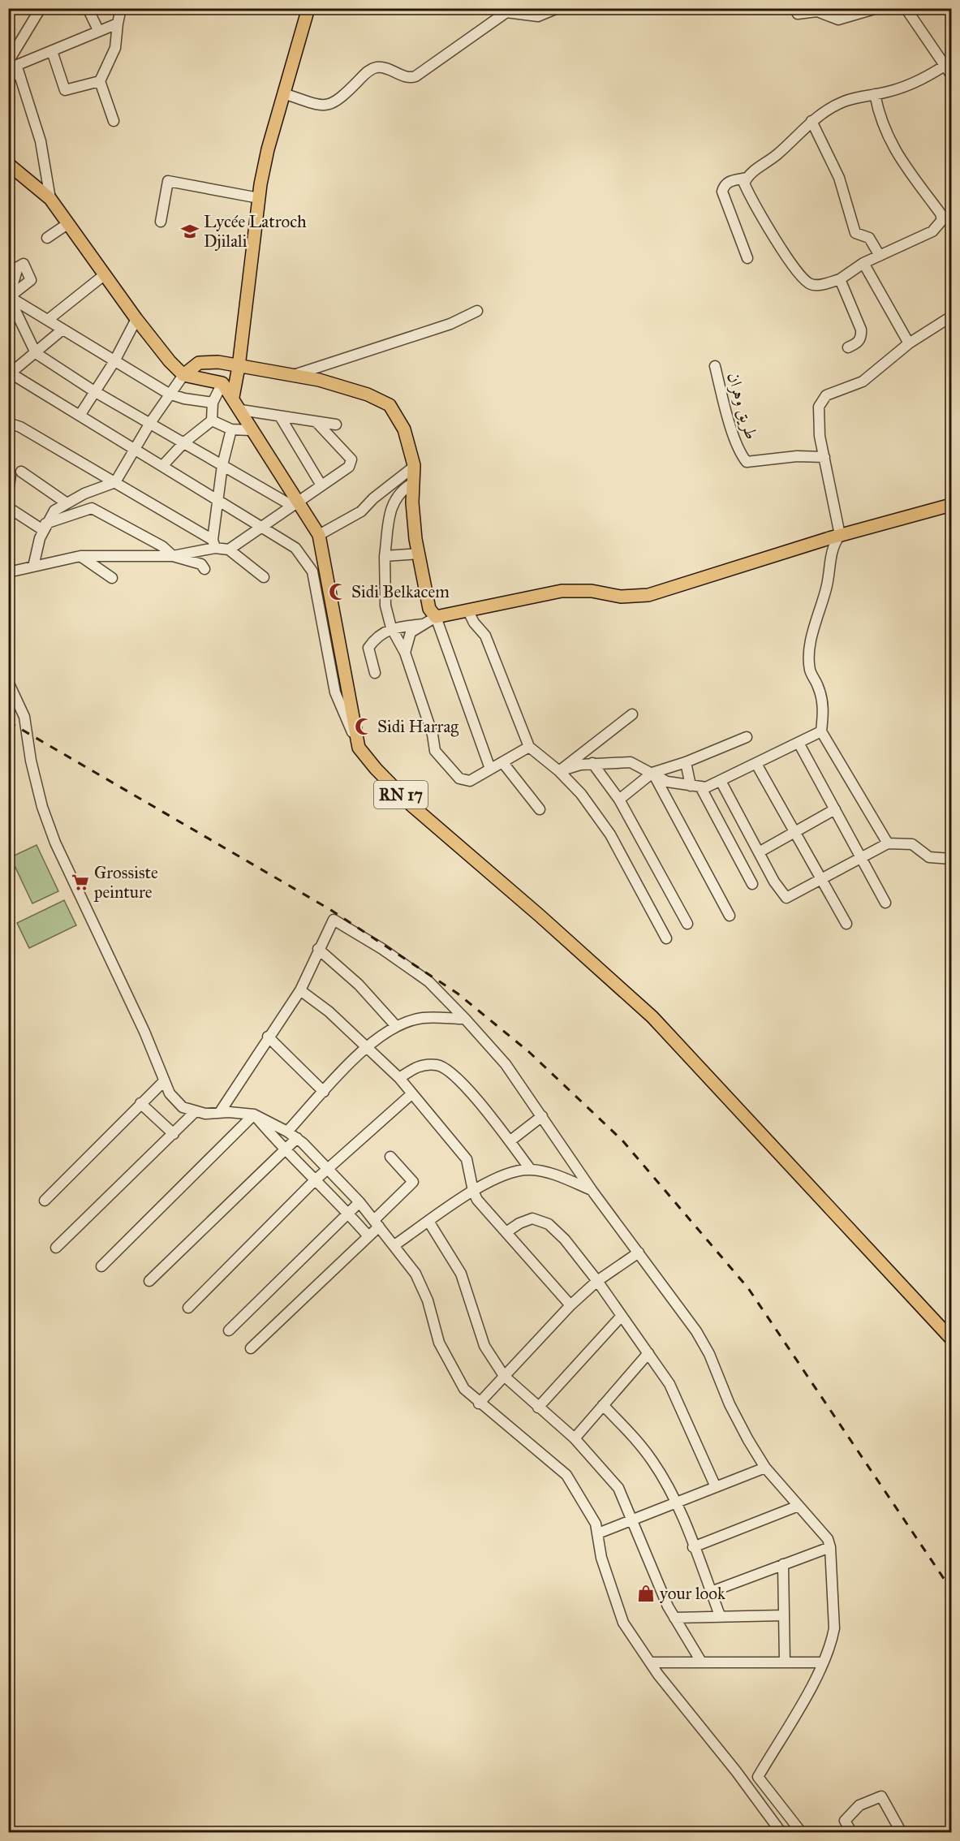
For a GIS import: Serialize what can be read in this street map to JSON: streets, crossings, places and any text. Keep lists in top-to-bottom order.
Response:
{
  "streets": {
    "main road": ["RN 17"],
    "street": ["طريق وهران"]
  },
  "places": {
    "school or university": ["Lycée Latroch Djilali"],
    "mosque": ["Sidi Belkacem", "Sidi Harrag"],
    "supermarket": ["Grossiste peinture"],
    "shop": ["your look"]
  }
}
